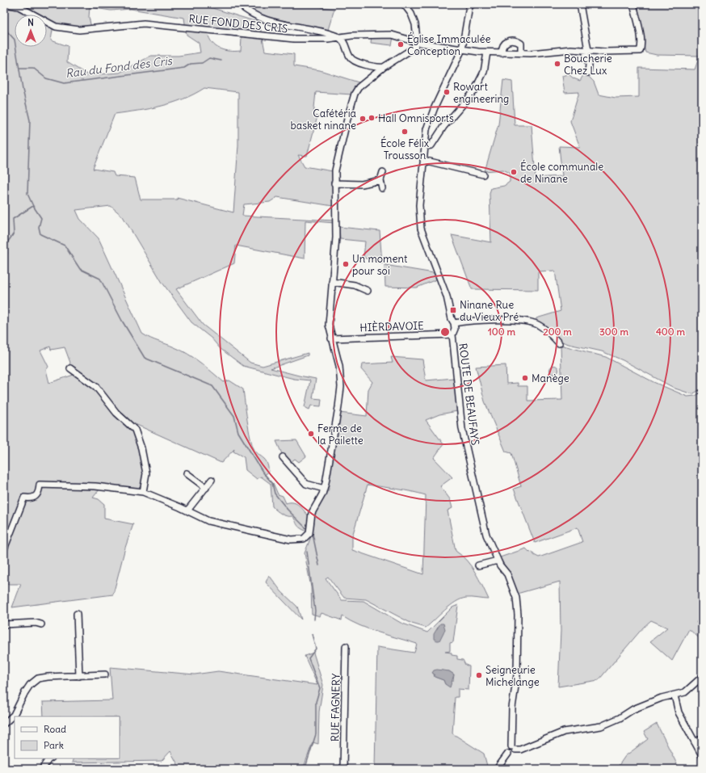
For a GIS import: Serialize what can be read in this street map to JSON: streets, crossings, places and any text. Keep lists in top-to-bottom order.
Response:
{
  "streets": {
    "street": [
      "RUE FOND DES CRIS",
      "HIÈRDAVOIE",
      "ROUTE DE BEAUFAYS",
      "RUE FAGNERY"
    ]
  },
  "crossings": [
    ["RUE FOND DES CRIS", "ROUTE DE BEAUFAYS"],
    ["HIÈRDAVOIE", "ROUTE DE BEAUFAYS"]
  ],
  "water": ["Rau du Fond des Cris"],
  "places": {
    "other": [
      "Église Immaculée Conception",
      "Boucherie Chez Lux",
      "Rowart engineering",
      "Hall Omnisports",
      "Cafétéria basket ninane",
      "École Félix Trousson",
      "École communale de Ninane",
      "Un moment pour soi",
      "Manège",
      "Ferme de la Pailette",
      "Seigneurie Michelange"
    ],
    "transit": ["Ninane Rue du Vieux Pré"]
  },
  "legend": ["Road", "Park"],
  "north": "top",
  "rings": [
    "100 m",
    "200 m",
    "300 m",
    "400 m"
  ]
}
